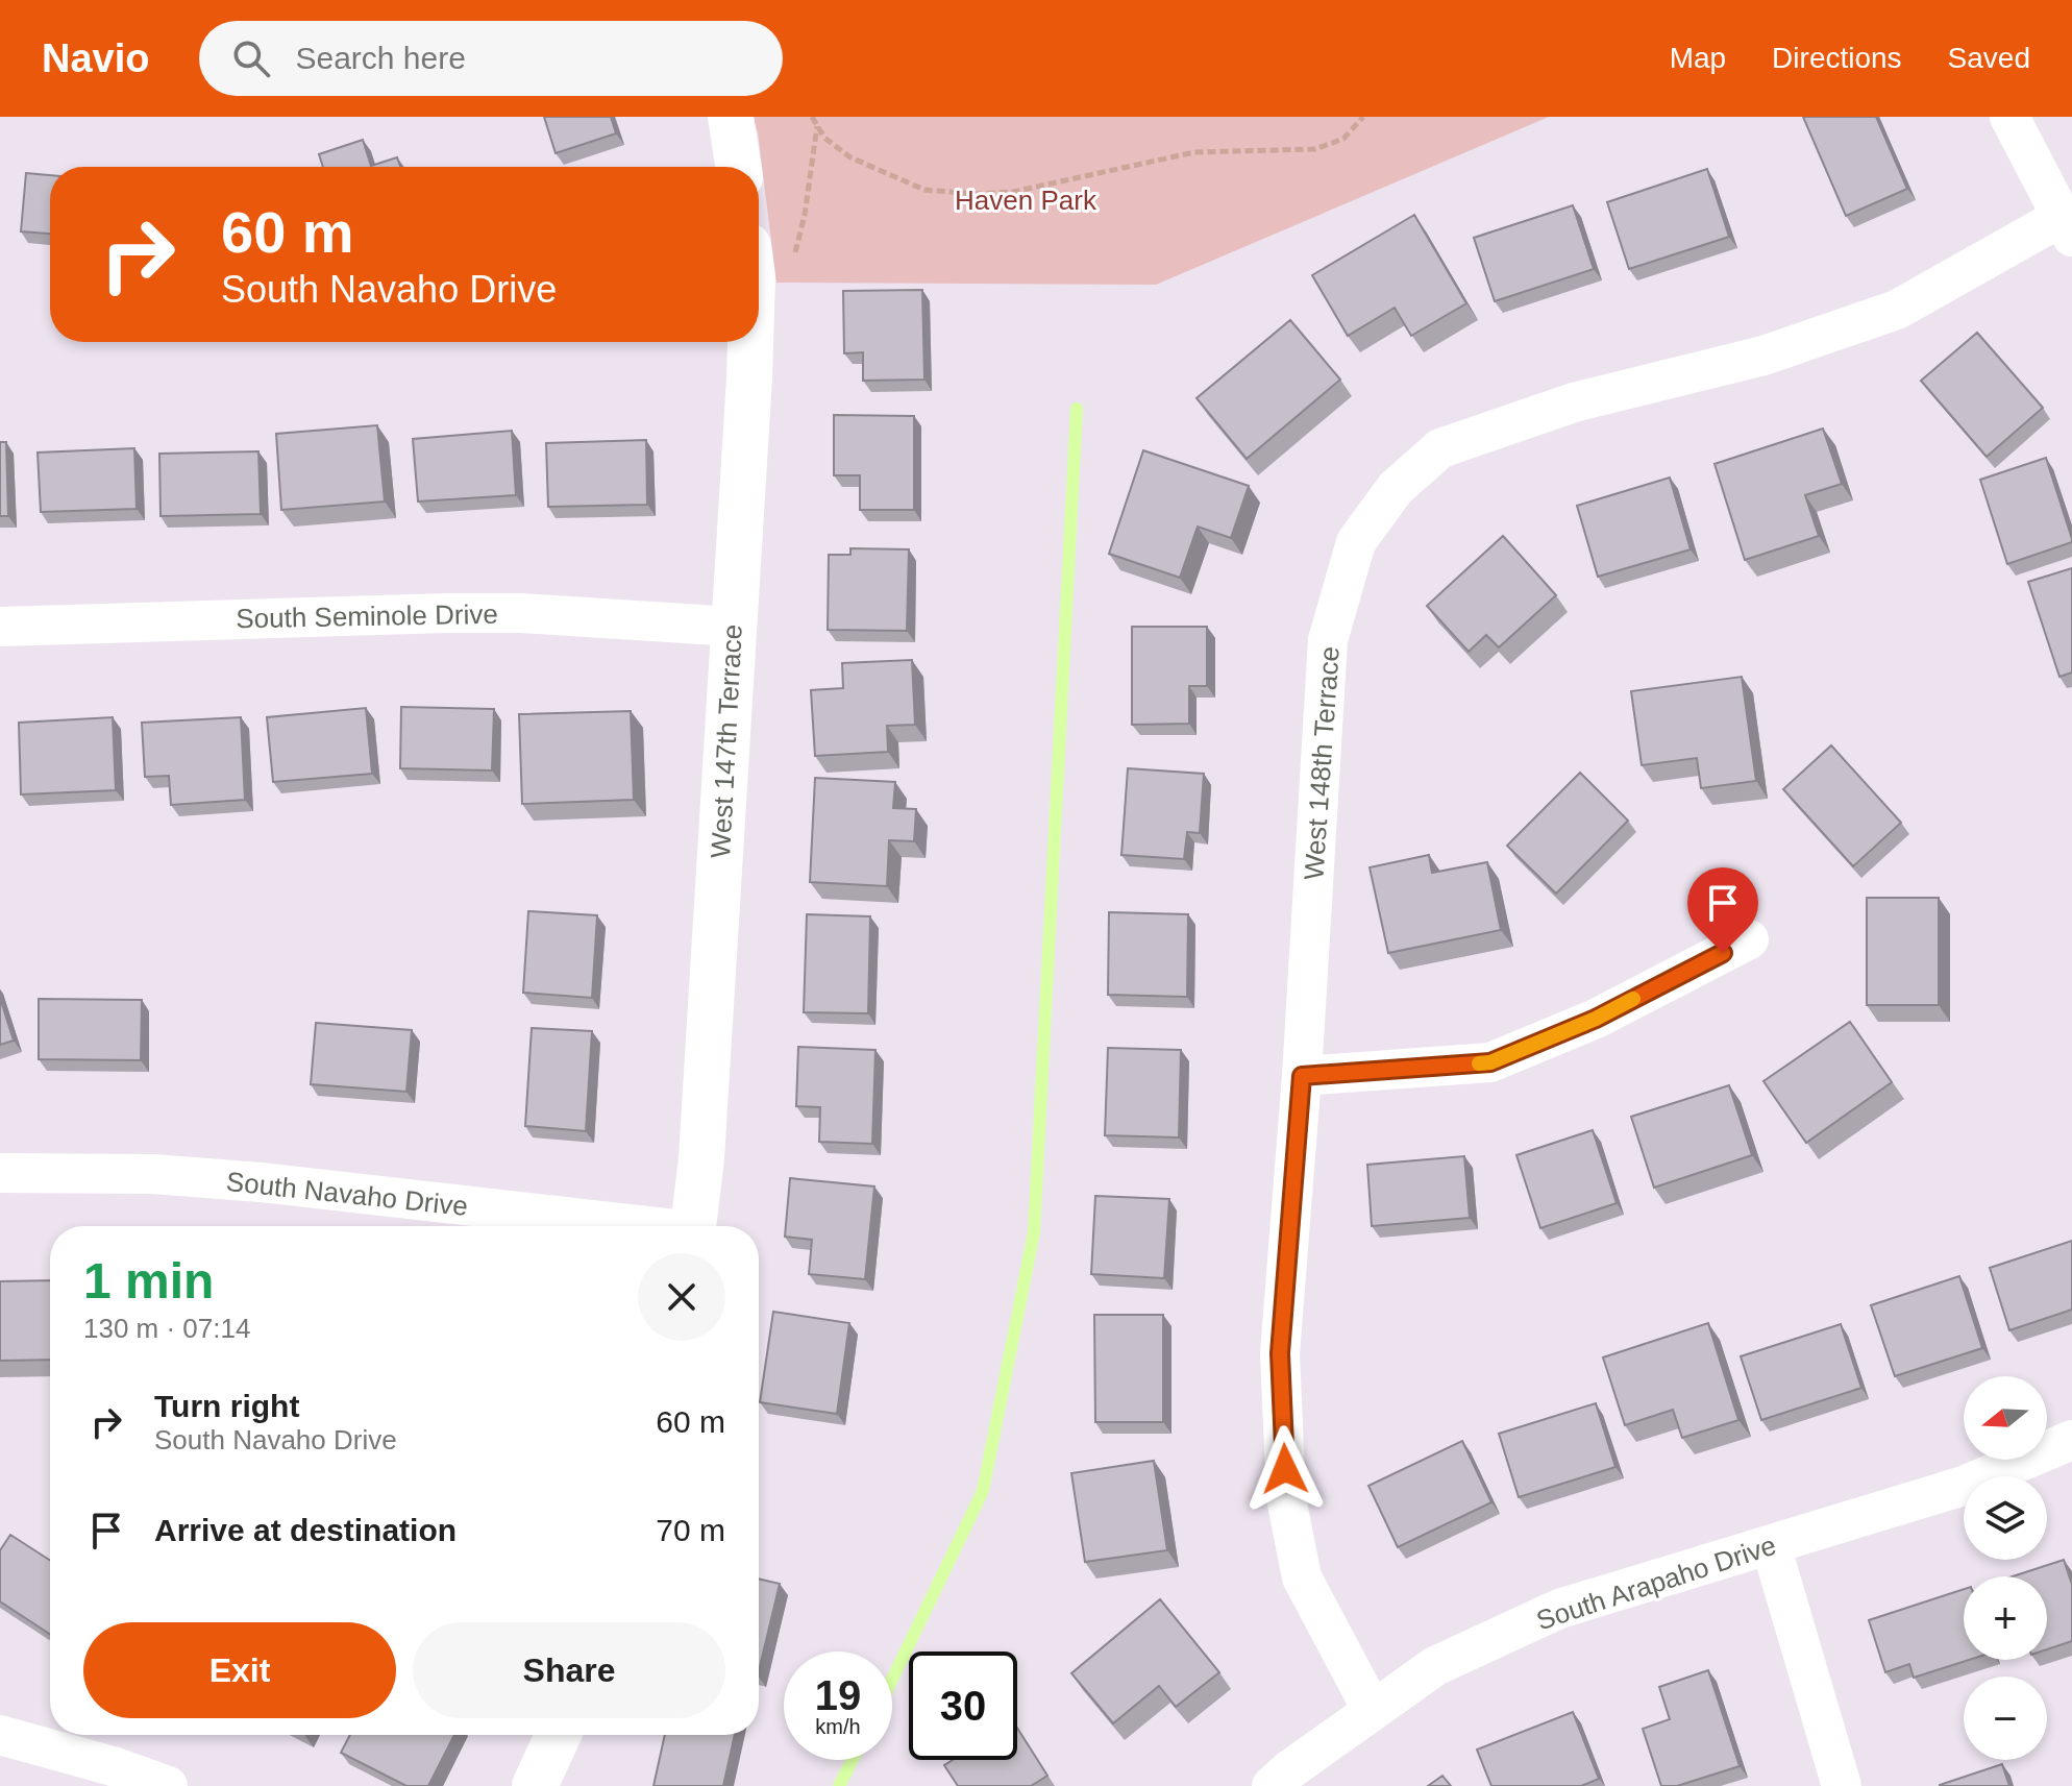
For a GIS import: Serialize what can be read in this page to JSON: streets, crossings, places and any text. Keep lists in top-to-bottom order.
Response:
{
  "streets": {
    "street": [
      "South Seminole Drive",
      "West 147th Terrace",
      "West 148th Terrace",
      "South Navaho Drive",
      "South Arapaho Drive"
    ]
  },
  "crossings": [
    ["South Seminole Drive", "West 147th Terrace"],
    ["West 148th Terrace", "South Arapaho Drive"]
  ],
  "parks": ["Haven Park"],
  "north": "left",
  "page": {
    "header": "Navio",
    "search": "Search here",
    "nav": ["Map", "Directions", "Saved"],
    "turn": ["60 m", "South Navaho Drive"],
    "heading": ["1 min", "130 m · 07:14"],
    "list": [
      {
        "name": "Turn right",
        "note": "South Navaho Drive",
        "value": "60 m"
      },
      {
        "name": "Arrive at destination",
        "value": "70 m"
      }
    ],
    "map_buttons": ["+", "−"],
    "buttons": ["Exit", "Share"],
    "speed": "19 km/h",
    "limit": "30"
  }
}
